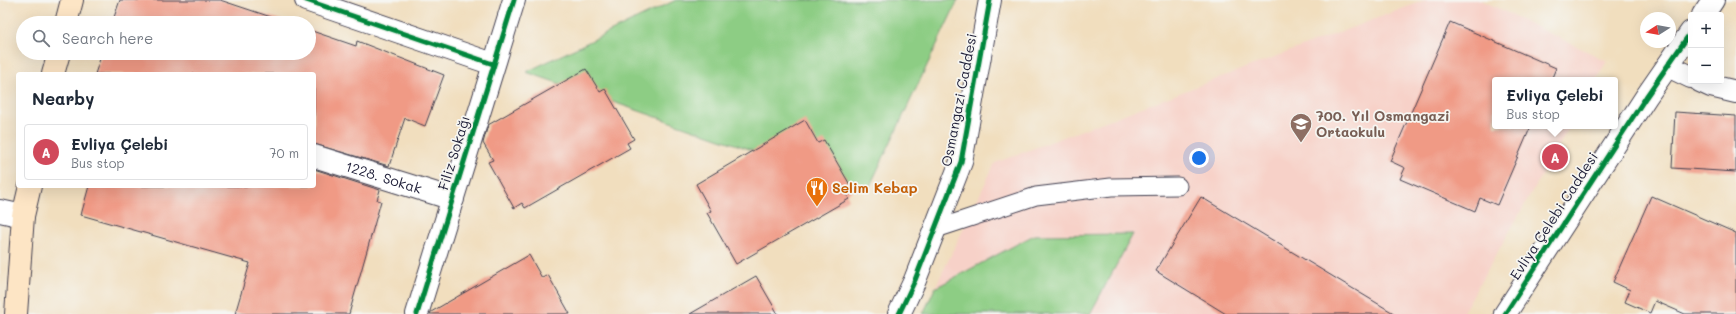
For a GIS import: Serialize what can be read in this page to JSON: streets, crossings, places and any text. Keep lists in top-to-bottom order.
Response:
{
  "streets": {
    "street": [
      "Osmangazi Caddesi",
      "Filiz Sokağı",
      "1228. Sokak",
      "Evliya Çelebi Caddesi"
    ]
  },
  "crossings": [
    ["Filiz Sokağı", "1228. Sokak"]
  ],
  "places": {
    "school or university": ["700. Yıl Osmangazi Ortaokulu"],
    "restaurant": ["Selim Kebap"]
  },
  "north": "left",
  "page": {
    "map_buttons": ["+", "−"],
    "search": "Search here",
    "heading": "Nearby",
    "popup": ["Evliya Çelebi", "Bus stop"],
    "list": [
      {
        "mark": "A",
        "name": "Evliya Çelebi",
        "note": "Bus stop",
        "value": "70 m"
      }
    ],
    "pins": "A"
  }
}
